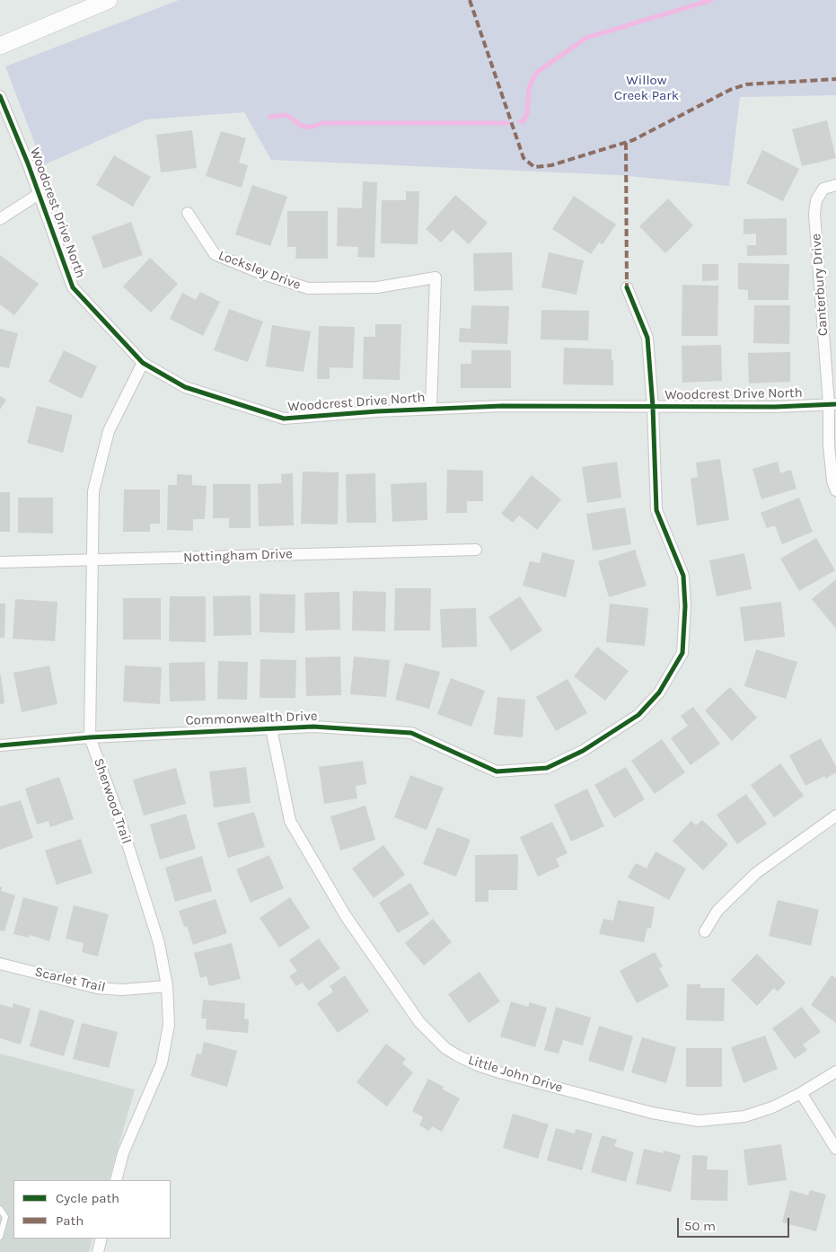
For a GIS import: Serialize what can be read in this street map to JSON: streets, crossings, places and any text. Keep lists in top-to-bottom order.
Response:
{
  "streets": {
    "street": [
      "Woodcrest Drive North",
      "Locksley Drive",
      "Canterbury Drive",
      "Nottingham Drive",
      "Commonwealth Drive",
      "Sherwood Trail",
      "Scarlet Trail",
      "Little John Drive"
    ]
  },
  "crossings": [
    ["Woodcrest Drive North", "Locksley Drive"],
    ["Woodcrest Drive North", "Canterbury Drive"],
    ["Woodcrest Drive North", "Commonwealth Drive"],
    ["Woodcrest Drive North", "Sherwood Trail"],
    ["Nottingham Drive", "Sherwood Trail"],
    ["Commonwealth Drive", "Sherwood Trail"],
    ["Commonwealth Drive", "Little John Drive"],
    ["Sherwood Trail", "Scarlet Trail"]
  ],
  "parks": ["Willow Creek Park"],
  "legend": ["Cycle path", "Path"],
  "scale_bar": "50 m"
}
